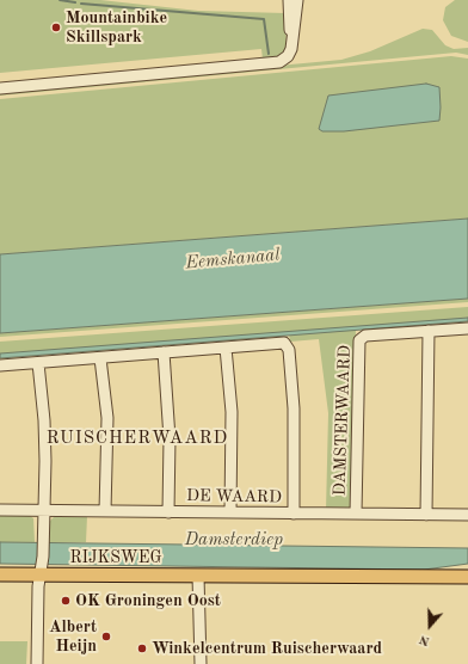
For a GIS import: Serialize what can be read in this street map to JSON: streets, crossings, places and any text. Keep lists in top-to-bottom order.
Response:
{
  "streets": {
    "main road": ["RIJKSWEG"],
    "street": ["DAMSTERWAARD", "DE WAARD"]
  },
  "crossings": [
    ["DAMSTERWAARD", "DE WAARD"]
  ],
  "districts": ["RUISCHERWAARD"],
  "water": ["Eemskanaal", "Damsterdiep"],
  "places": [
    "Mountainbike Skillspark",
    "OK Groningen Oost",
    "Albert Heijn",
    "Winkelcentrum Ruischerwaard"
  ],
  "north": "bottom"
}
